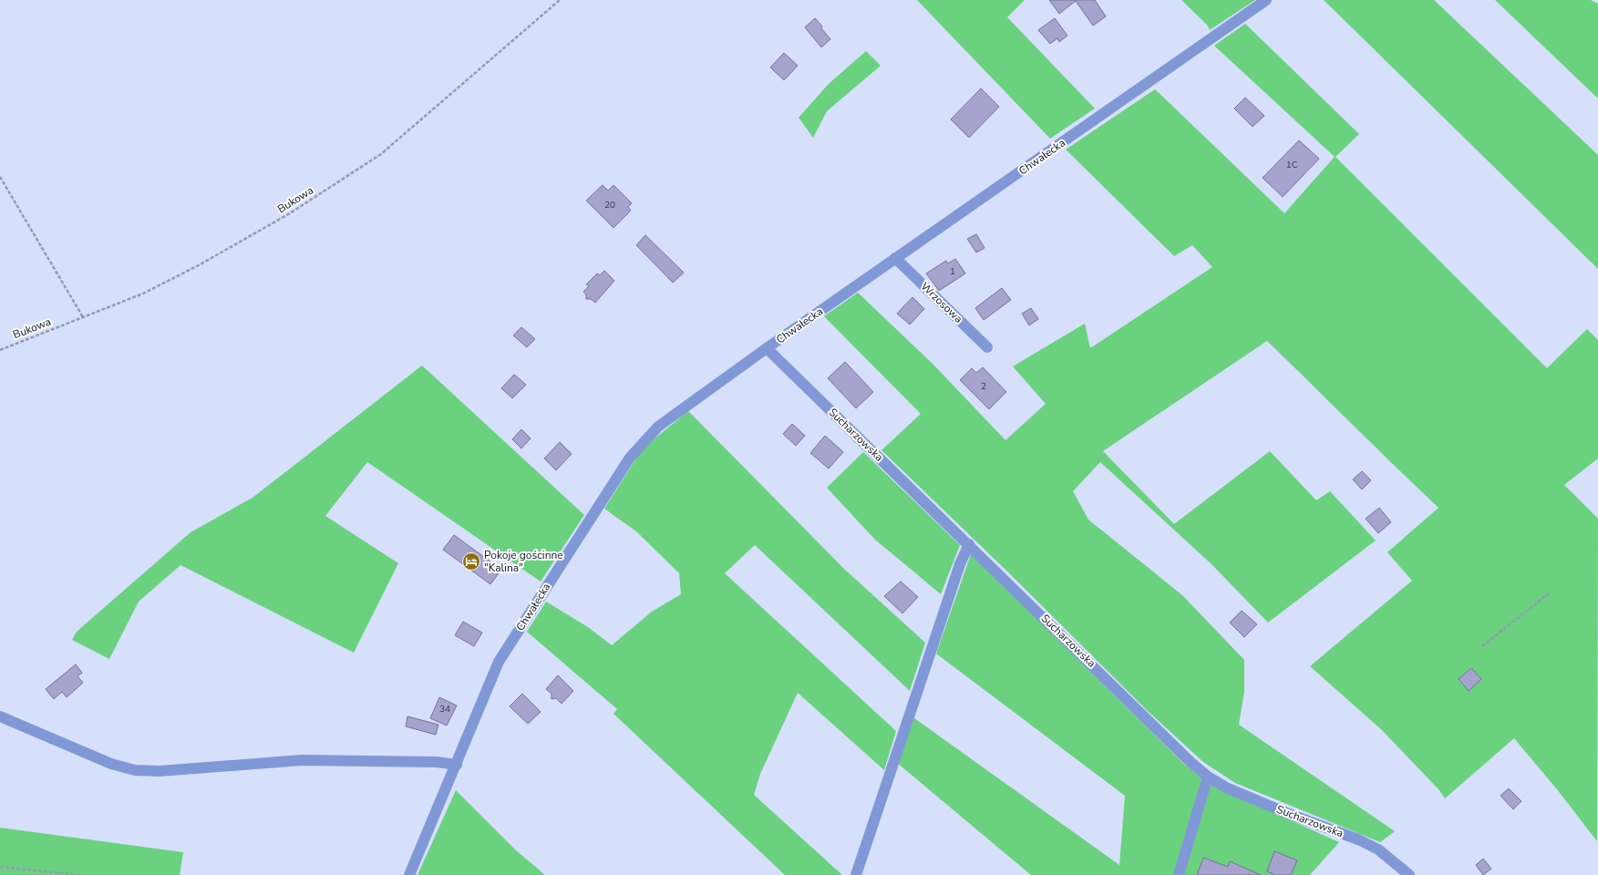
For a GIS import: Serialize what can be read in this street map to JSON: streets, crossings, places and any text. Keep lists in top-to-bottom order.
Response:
{
  "streets": {
    "street": ["Chwałecka", "Wrzosowa", "Sucharzowska"],
    "path": ["Bukowa"]
  },
  "crossings": [
    ["Chwałecka", "Wrzosowa"],
    ["Chwałecka", "Sucharzowska"]
  ],
  "places": {
    "hotel": ["Pokoje gościnne \"Kalina\""]
  },
  "house_numbers": [
    "1C",
    "20",
    "1",
    "2",
    "34"
  ]
}
